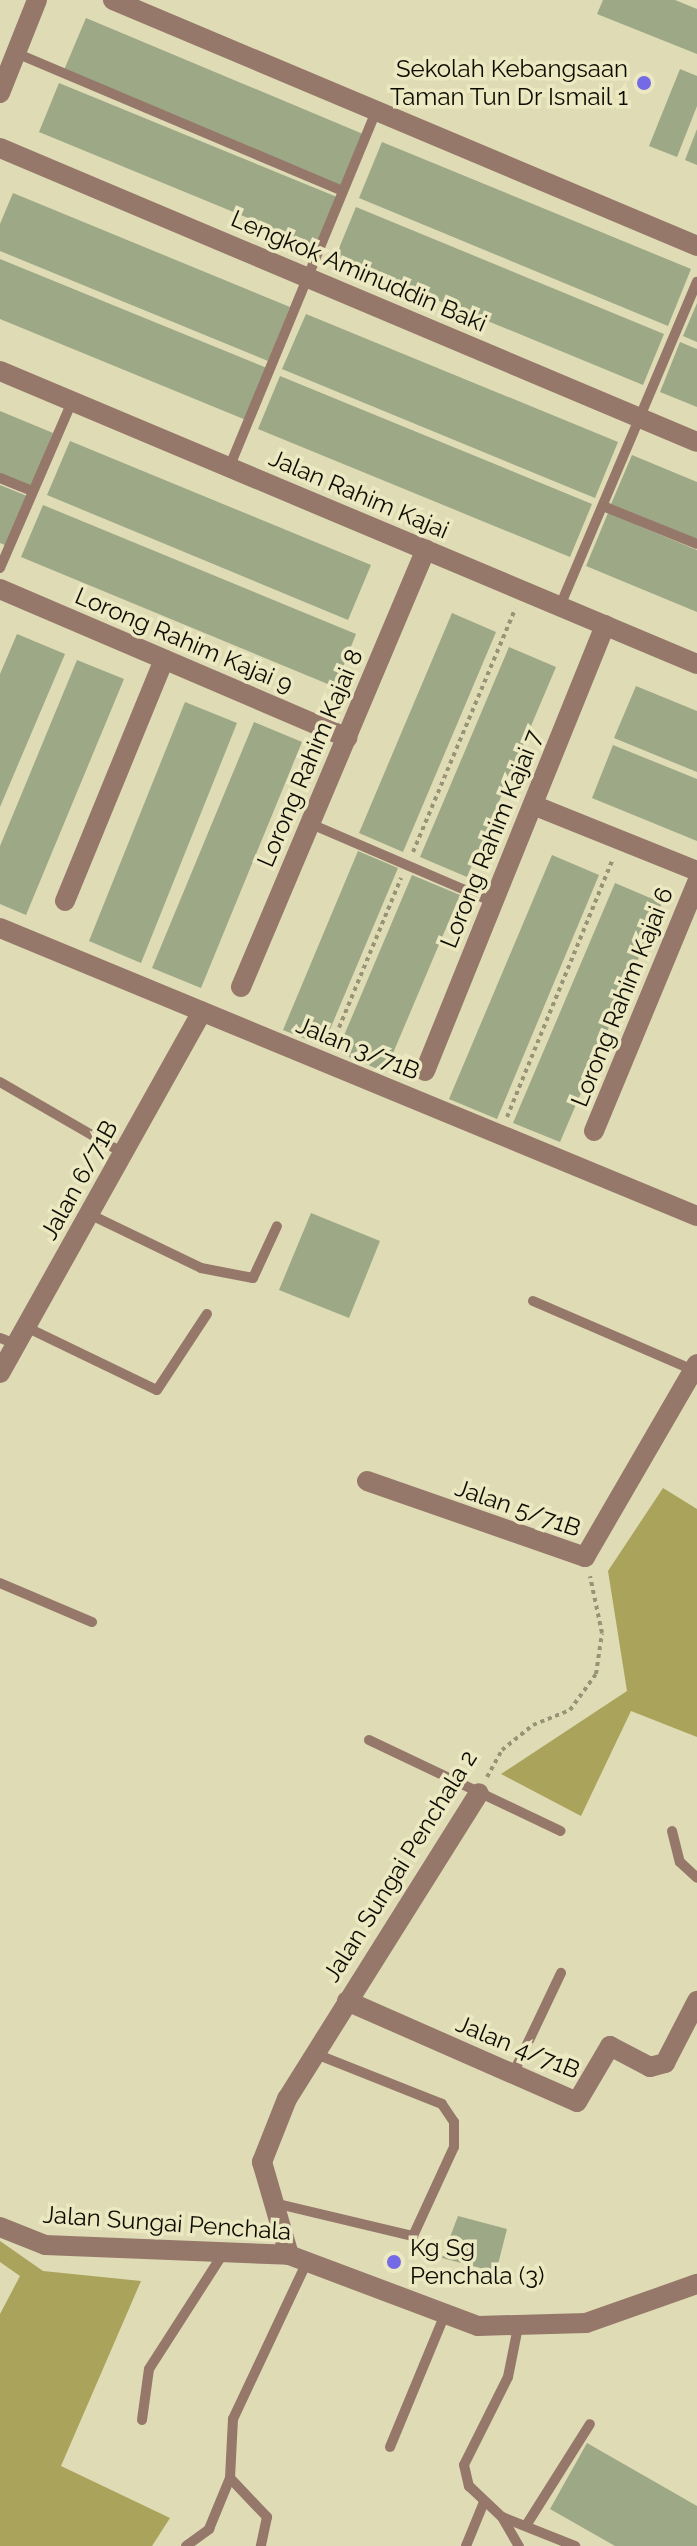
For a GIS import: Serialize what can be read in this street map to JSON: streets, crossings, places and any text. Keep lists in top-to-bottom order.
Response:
{
  "streets": {
    "street": [
      "Lengkok Aminuddin Baki",
      "Jalan Rahim Kajai",
      "Lorong Rahim Kajai 9",
      "Lorong Rahim Kajai 8",
      "Lorong Rahim Kajai 7",
      "Lorong Rahim Kajai 6",
      "Jalan 3/71B",
      "Jalan 6/71B",
      "Jalan 5/71B",
      "Jalan Sungai Penchala 2",
      "Jalan 4/71B",
      "Jalan Sungai Penchala"
    ]
  },
  "crossings": [
    ["Jalan Rahim Kajai", "Lorong Rahim Kajai 8"],
    ["Jalan Rahim Kajai", "Lorong Rahim Kajai 7"],
    ["Lorong Rahim Kajai 9", "Lorong Rahim Kajai 8"],
    ["Jalan 3/71B", "Jalan 6/71B"],
    ["Jalan 5/71B", "Jalan Sungai Penchala 2"],
    ["Jalan Sungai Penchala 2", "Jalan 4/71B"],
    ["Jalan Sungai Penchala 2", "Jalan Sungai Penchala"]
  ],
  "places": ["Sekolah Kebangsaan Taman Tun Dr Ismail 1", "Kg Sg Penchala (3)"]
}
